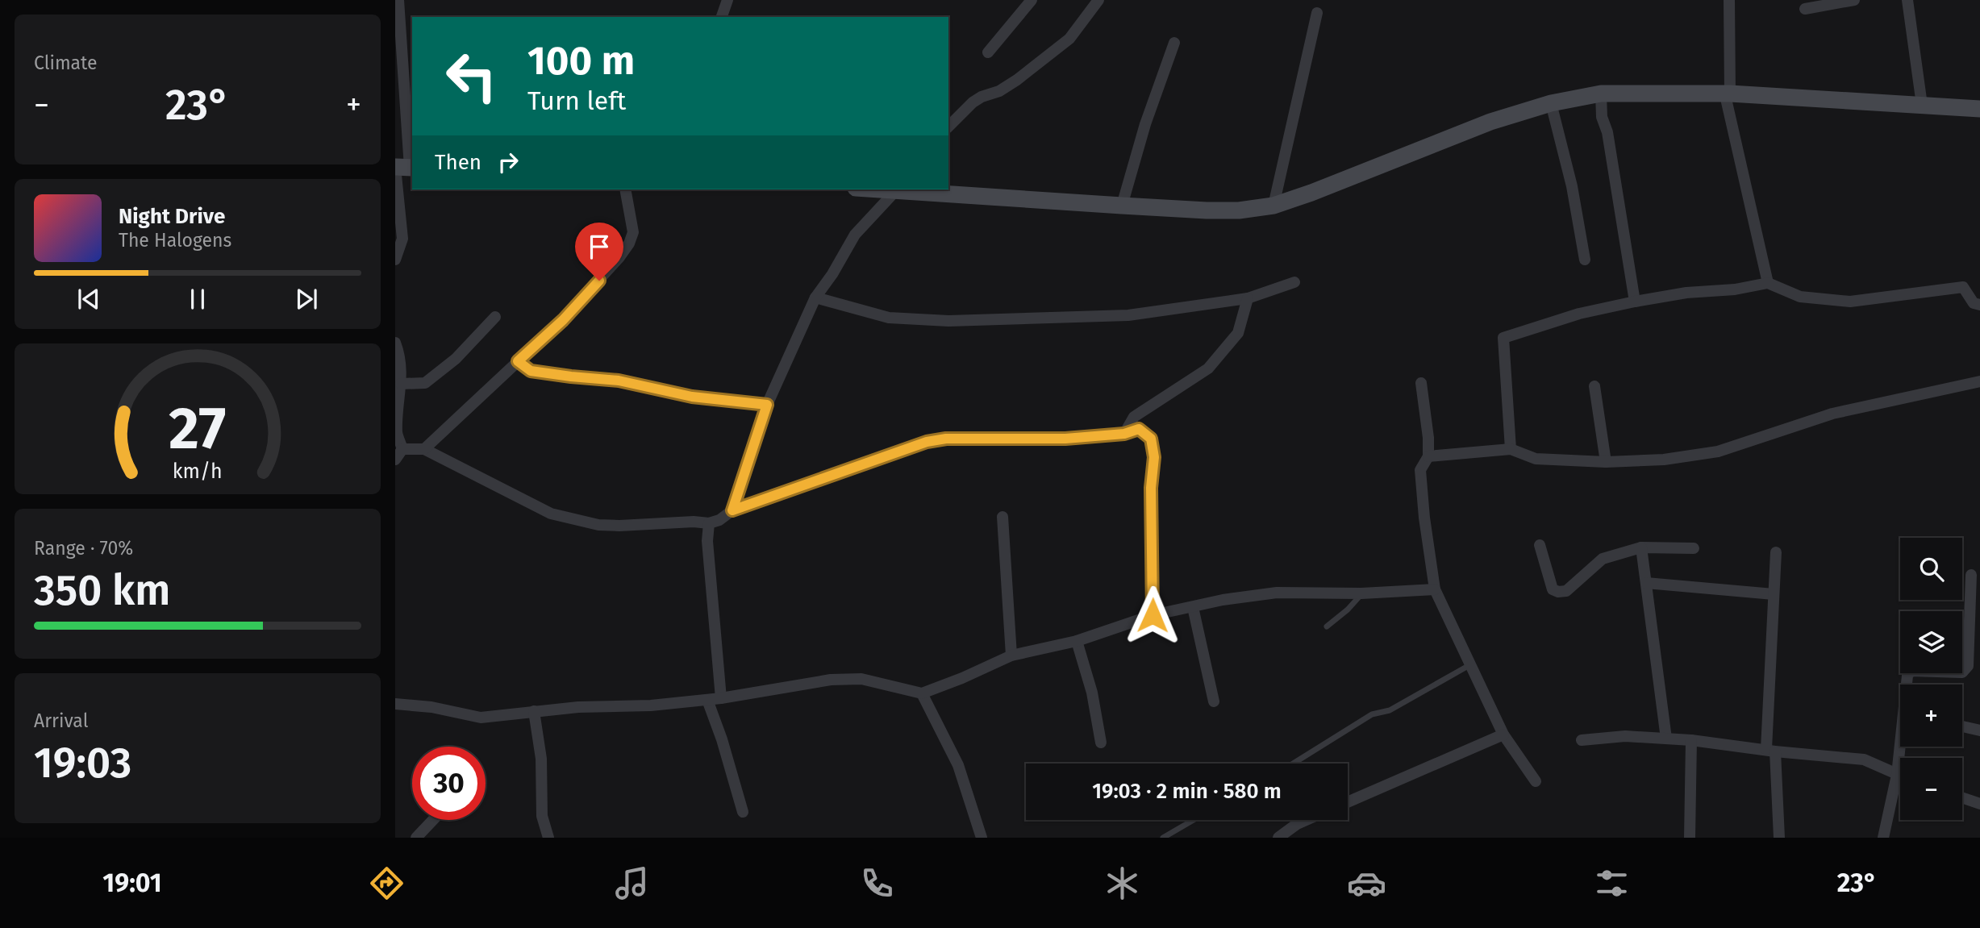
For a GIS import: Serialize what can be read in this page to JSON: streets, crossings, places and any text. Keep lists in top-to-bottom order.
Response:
{
  "page": {
    "tile": [
      "Climate",
      ["Range · 70%", "350 km"],
      ["Arrival", "19:03"]
    ],
    "turn": ["100 m", "Turn left"],
    "heat": ["−", "23°", "+"],
    "then": "Then",
    "song": ["Night Drive", "The Halogens"],
    "map_buttons": ["+", "−"],
    "limit": "30",
    "trip": "19:03 · 2 min · 580 m",
    "tabs": ["19:01", "23°"],
    "gauge": ["27", "km/h"]
  }
}
